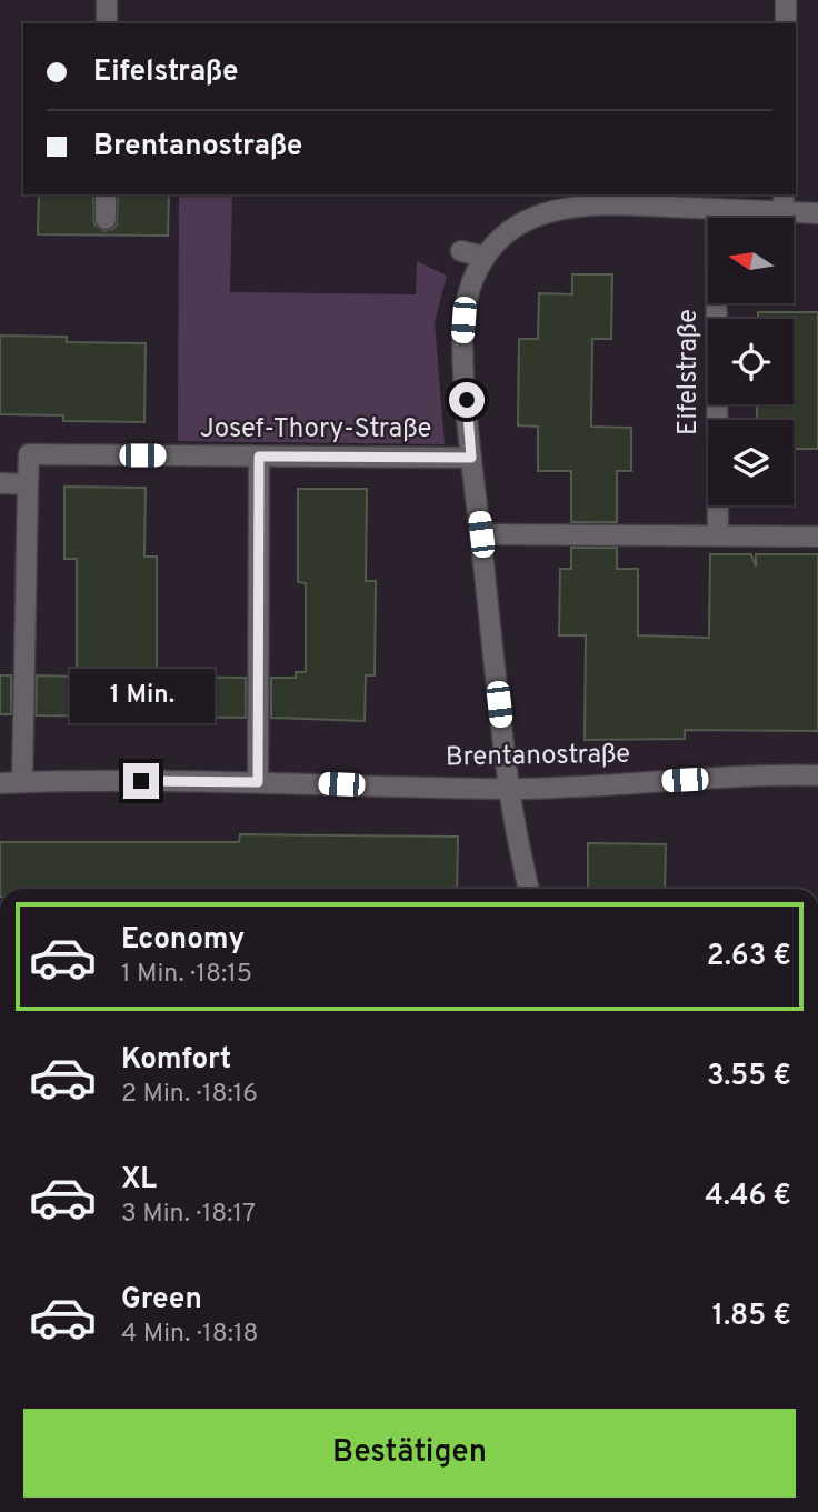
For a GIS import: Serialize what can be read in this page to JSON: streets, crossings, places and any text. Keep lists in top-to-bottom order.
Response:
{
  "streets": {
    "street": ["Eifelstraße", "Josef-Thory-Straße", "Brentanostraße"]
  },
  "north": "left",
  "page": {
    "banner": ["Eifelstraße", "Brentanostraße"],
    "bubble": "1 Min.",
    "list": [
      {
        "name": "Economy",
        "note": "1 Min. · 18:15",
        "value": "2.63 €"
      },
      {
        "name": "Komfort",
        "note": "2 Min. · 18:16",
        "value": "3.55 €"
      },
      {
        "name": "XL",
        "note": "3 Min. · 18:17",
        "value": "4.46 €"
      },
      {
        "name": "Green",
        "note": "4 Min. · 18:18",
        "value": "1.85 €"
      }
    ],
    "buttons": "Bestätigen"
  }
}
